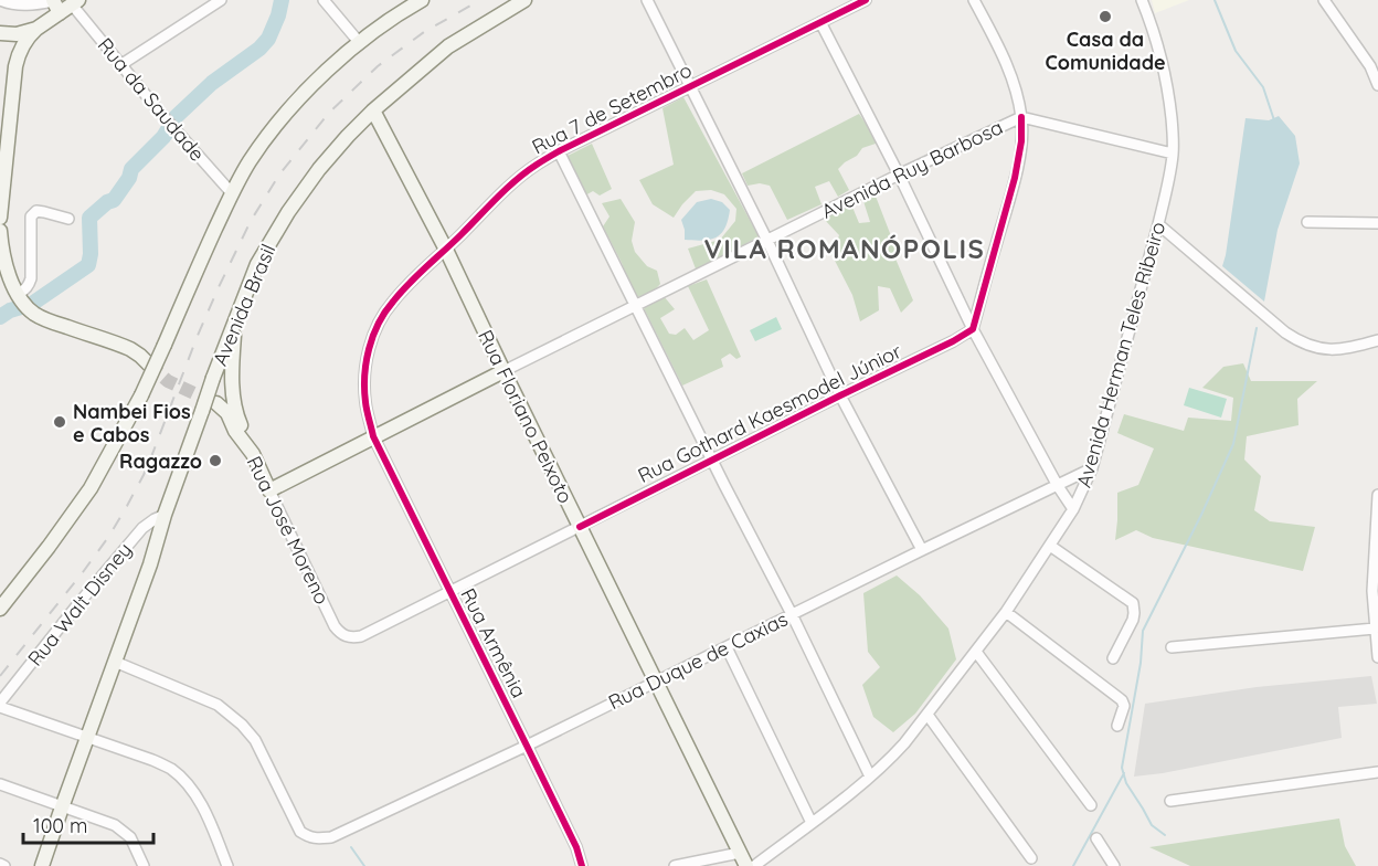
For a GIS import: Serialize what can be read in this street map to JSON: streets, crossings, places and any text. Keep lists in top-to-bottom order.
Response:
{
  "streets": {
    "main road": [
      "Avenida Ruy Barbosa",
      "Avenida Brasil",
      "Rua Floriano Peixoto",
      "Rua José Moreno"
    ],
    "street": [
      "Rua da Saudade",
      "Rua 7 de Setembro",
      "Avenida Herman Teles Ribeiro",
      "Rua Gothard Kaesmodel Júnior",
      "Rua Walt Disney",
      "Rua Armênia",
      "Rua Duque de Caxias"
    ]
  },
  "crossings": [
    ["Rua 7 de Setembro", "Avenida Ruy Barbosa"],
    ["Rua 7 de Setembro", "Rua Floriano Peixoto"],
    ["Rua 7 de Setembro", "Rua Armênia"],
    ["Avenida Ruy Barbosa", "Rua Floriano Peixoto"],
    ["Avenida Ruy Barbosa", "Rua José Moreno"],
    ["Avenida Ruy Barbosa", "Rua Armênia"],
    ["Avenida Brasil", "Rua Floriano Peixoto"],
    ["Avenida Brasil", "Rua Walt Disney"],
    ["Avenida Brasil", "Rua Duque de Caxias"],
    ["Avenida Herman Teles Ribeiro", "Rua Duque de Caxias"],
    ["Rua Gothard Kaesmodel Júnior", "Rua Floriano Peixoto"],
    ["Rua Gothard Kaesmodel Júnior", "Rua José Moreno"],
    ["Rua Gothard Kaesmodel Júnior", "Rua Armênia"],
    ["Rua Floriano Peixoto", "Rua Duque de Caxias"],
    ["Rua Armênia", "Rua Duque de Caxias"]
  ],
  "districts": ["VILA ROMANÓPOLIS"],
  "places": ["Casa da Comunidade", "Nambei Fios e Cabos", "Ragazzo"],
  "scale_bar": "100 m"
}
